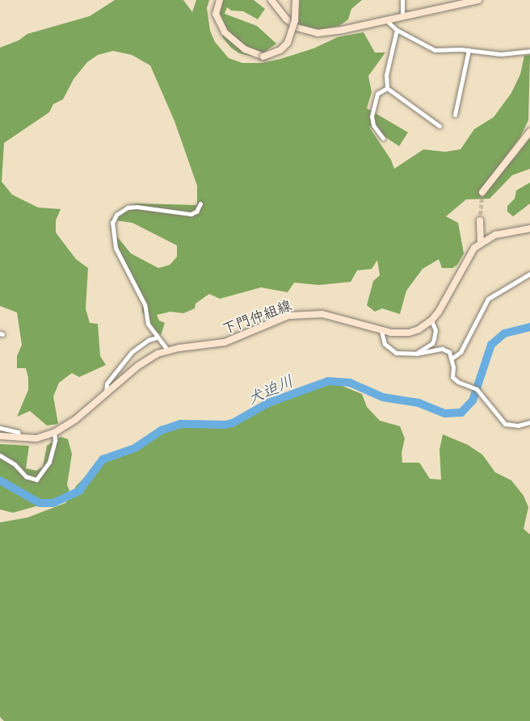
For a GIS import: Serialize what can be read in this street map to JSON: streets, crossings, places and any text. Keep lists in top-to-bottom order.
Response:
{
  "streets": {
    "street": ["下門仲組線"]
  },
  "water": ["犬迫川"]
}
